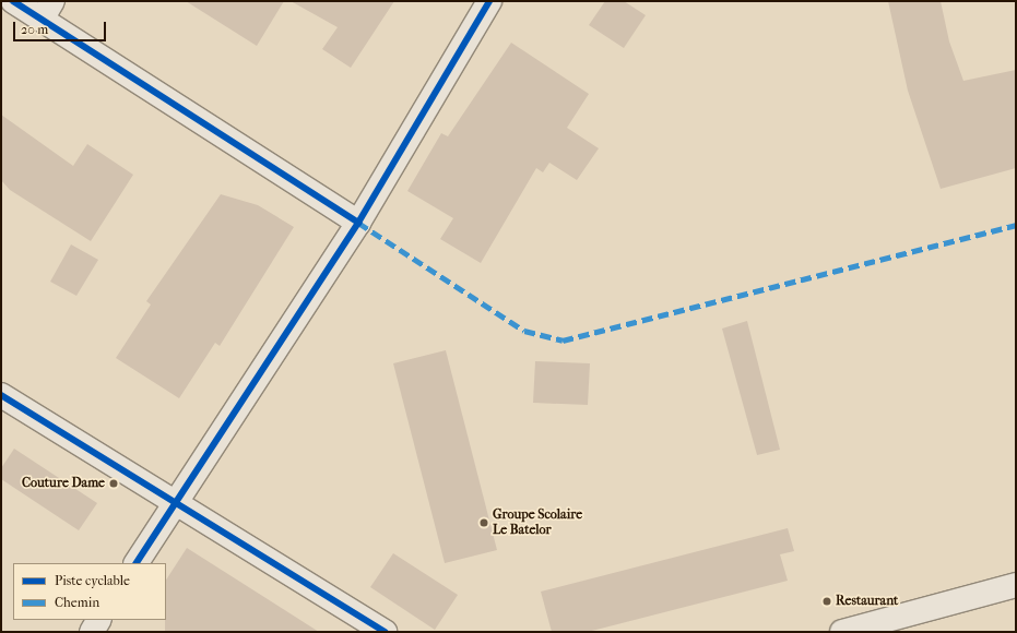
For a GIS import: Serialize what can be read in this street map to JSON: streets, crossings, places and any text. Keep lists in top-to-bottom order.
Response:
{
  "places": ["Couture Dame", "Groupe Scolaire Le Batelor", "Restaurant"],
  "legend": ["Piste cyclable", "Chemin"],
  "scale_bar": "20 m"
}
